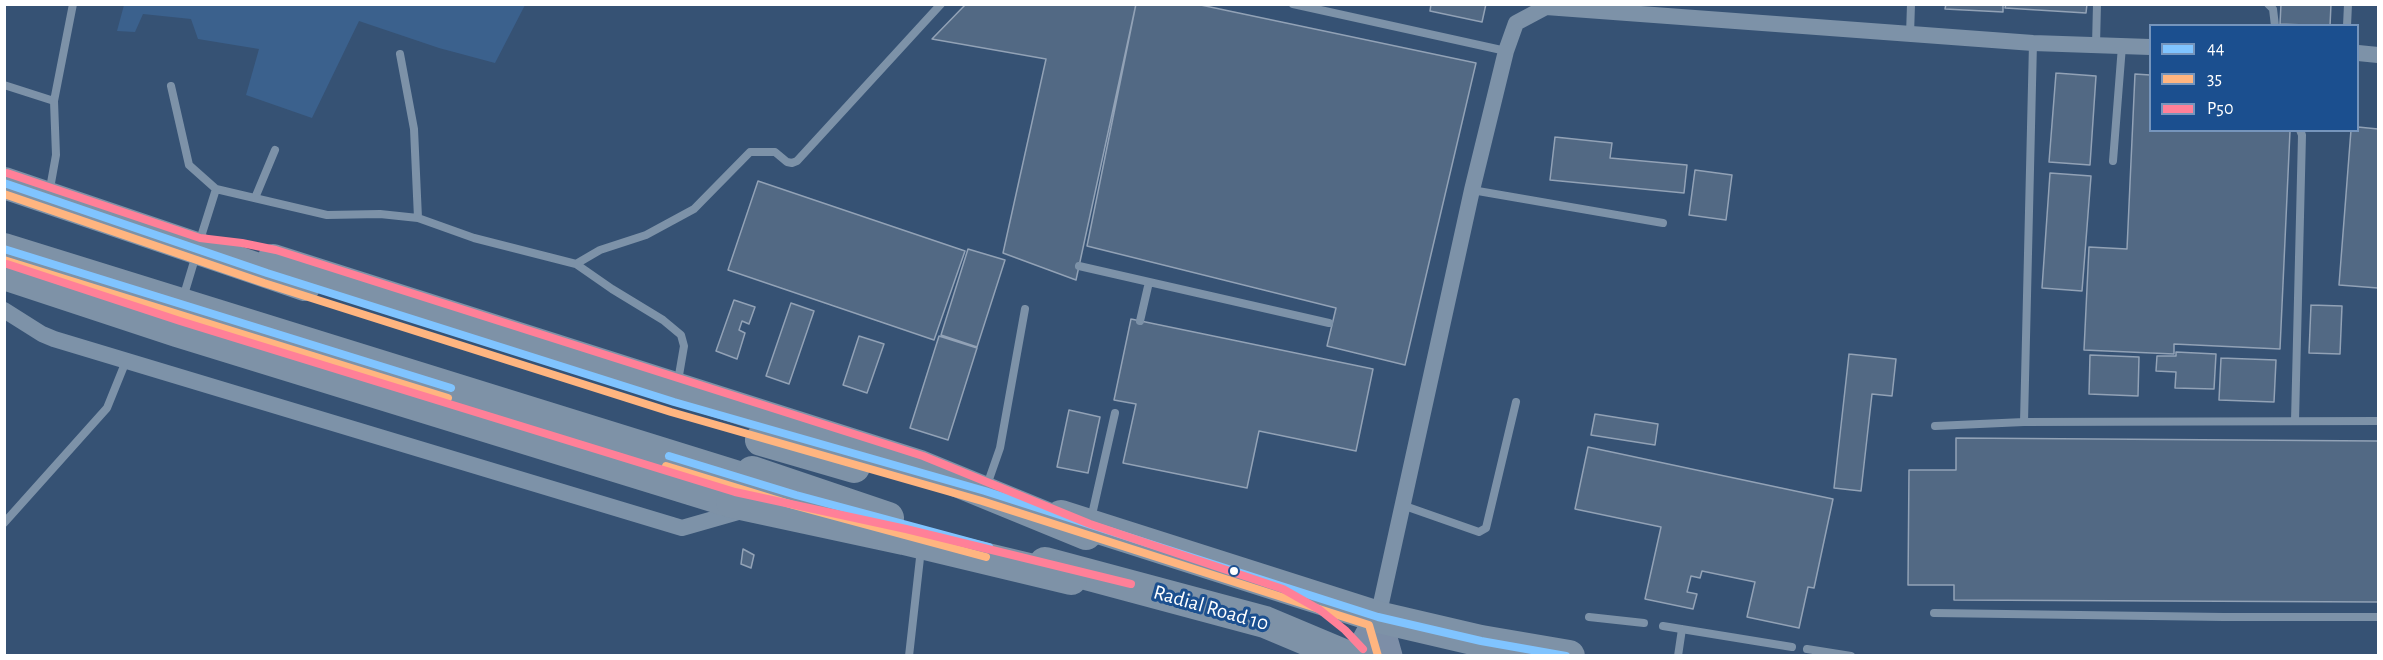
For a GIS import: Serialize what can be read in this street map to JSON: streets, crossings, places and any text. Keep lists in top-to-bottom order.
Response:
{
  "streets": {
    "highway": ["Radial Road 10"]
  },
  "lines": ["transit line P50", "transit line 44", "transit line 35"],
  "legend": ["44", "35", "P50"]
}
